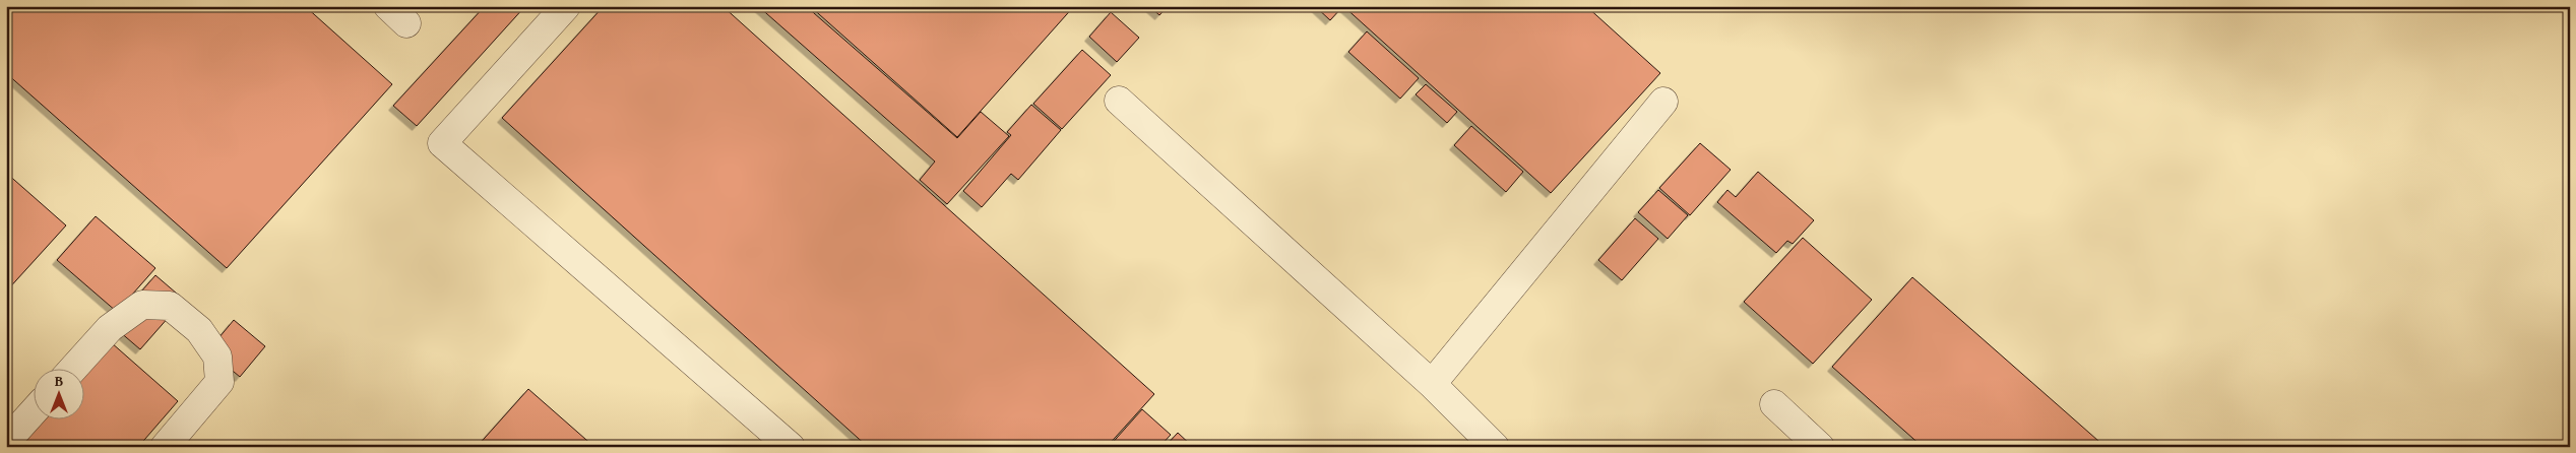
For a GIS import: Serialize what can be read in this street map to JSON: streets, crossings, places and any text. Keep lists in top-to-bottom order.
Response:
{
  "north": "top"
}
